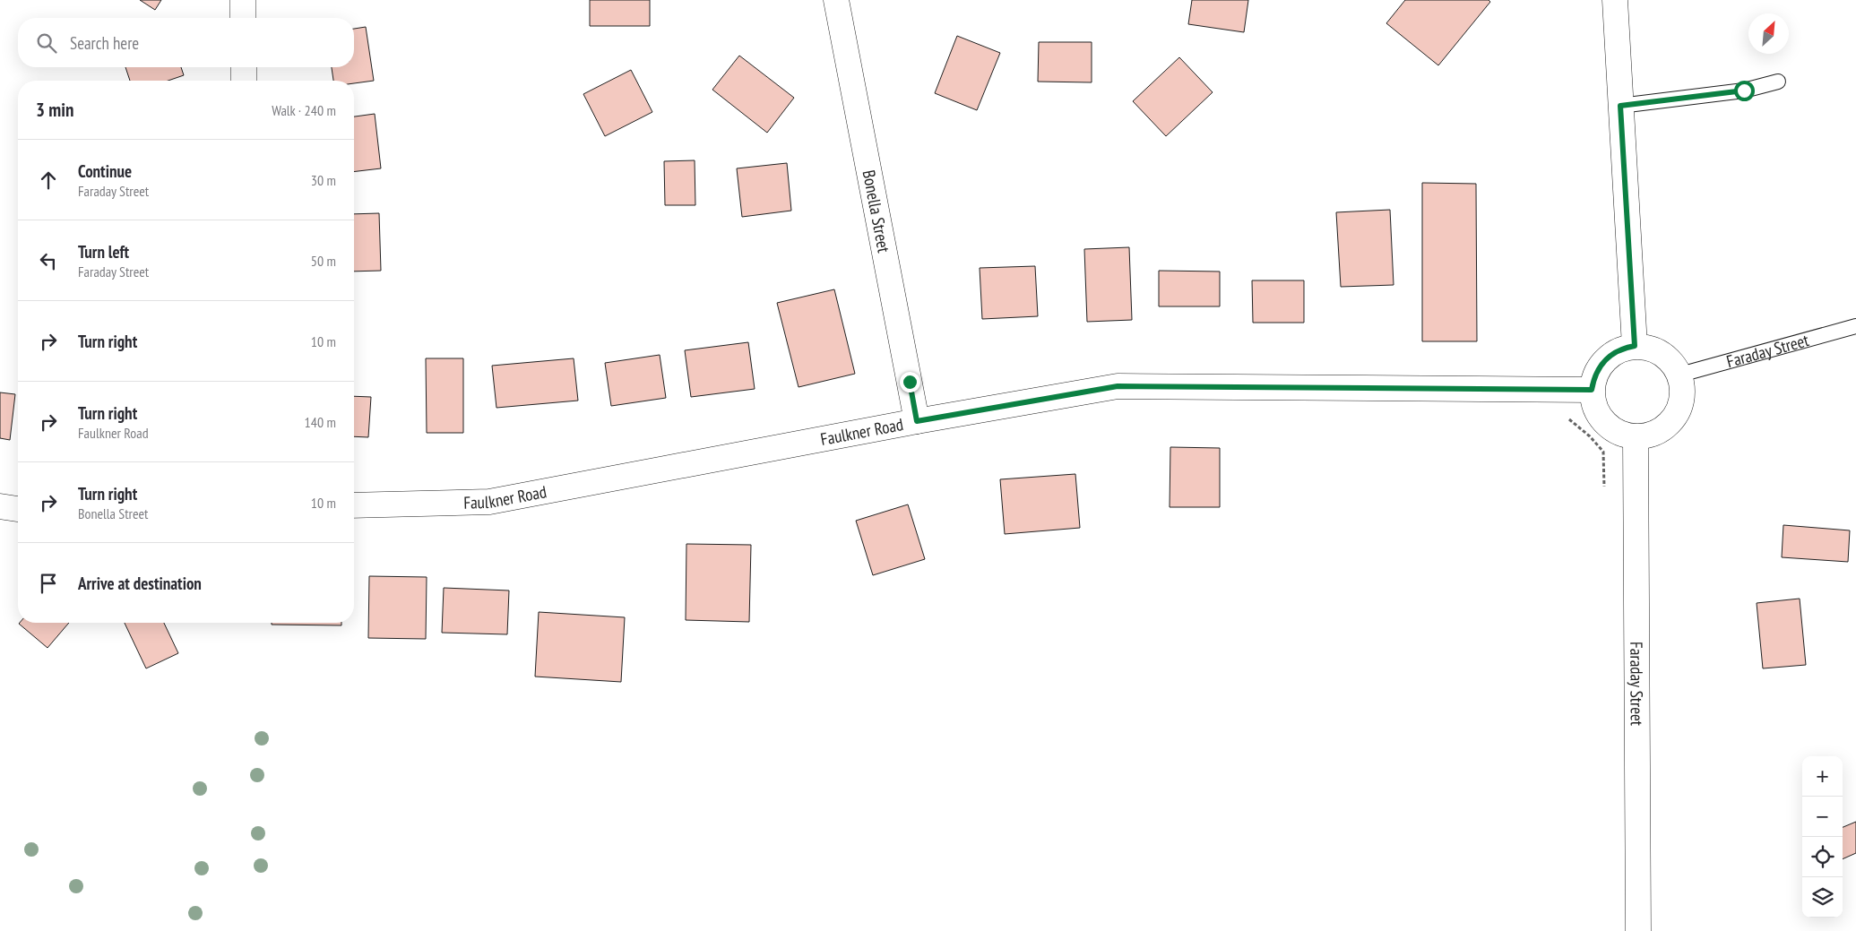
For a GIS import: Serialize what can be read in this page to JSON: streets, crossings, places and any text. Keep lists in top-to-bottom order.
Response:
{
  "streets": {
    "street": ["Bonella Street", "Faraday Street", "Faulkner Road"]
  },
  "crossings": [
    ["Bonella Street", "Faulkner Road"],
    ["Faraday Street", "Faulkner Road"]
  ],
  "north": "top right",
  "page": {
    "search": "Search here",
    "heading": ["3 min", "Walk · 240 m"],
    "list": [
      ["Continue", "Faraday Street", "30 m"],
      ["Turn left", "Faraday Street", "50 m"],
      ["Turn right", "10 m"],
      ["Turn right", "Faulkner Road", "140 m"],
      ["Turn right", "Bonella Street", "10 m"],
      "Arrive at destination"
    ],
    "map_buttons": ["+", "−"]
  }
}
